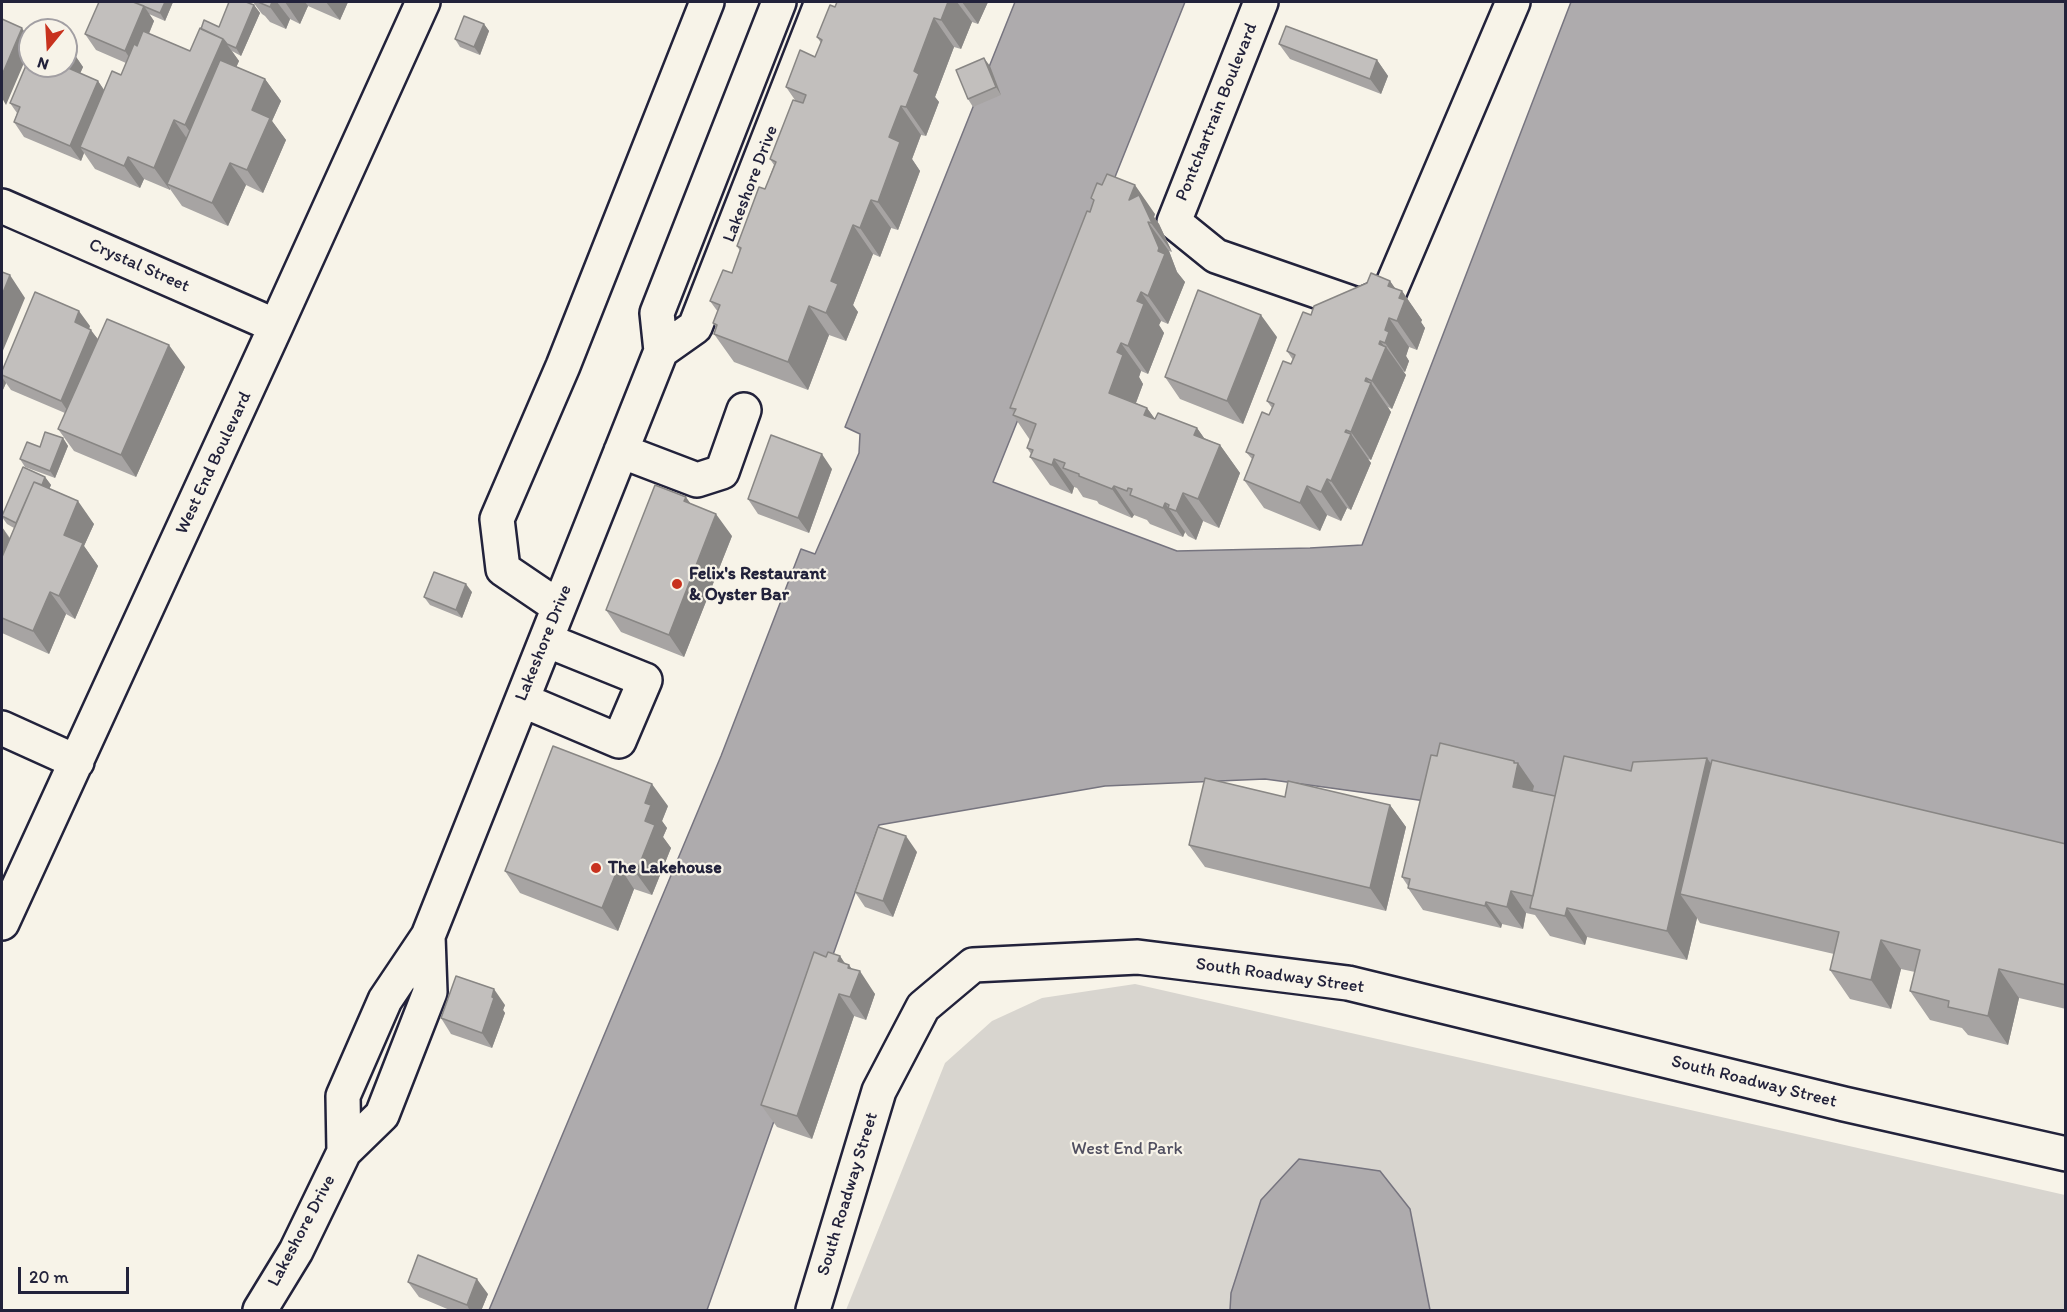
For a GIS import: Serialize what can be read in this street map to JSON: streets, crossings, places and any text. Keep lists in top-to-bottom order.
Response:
{
  "streets": {
    "street": [
      "Pontchartrain Boulevard",
      "Lakeshore Drive",
      "Crystal Street",
      "West End Boulevard",
      "South Roadway Street"
    ]
  },
  "crossings": [
    ["Crystal Street", "West End Boulevard"]
  ],
  "parks": ["West End Park"],
  "places": ["Felix's Restaurant & Oyster Bar", "The Lakehouse"],
  "scale_bar": "20 m",
  "north": "bottom"
}
